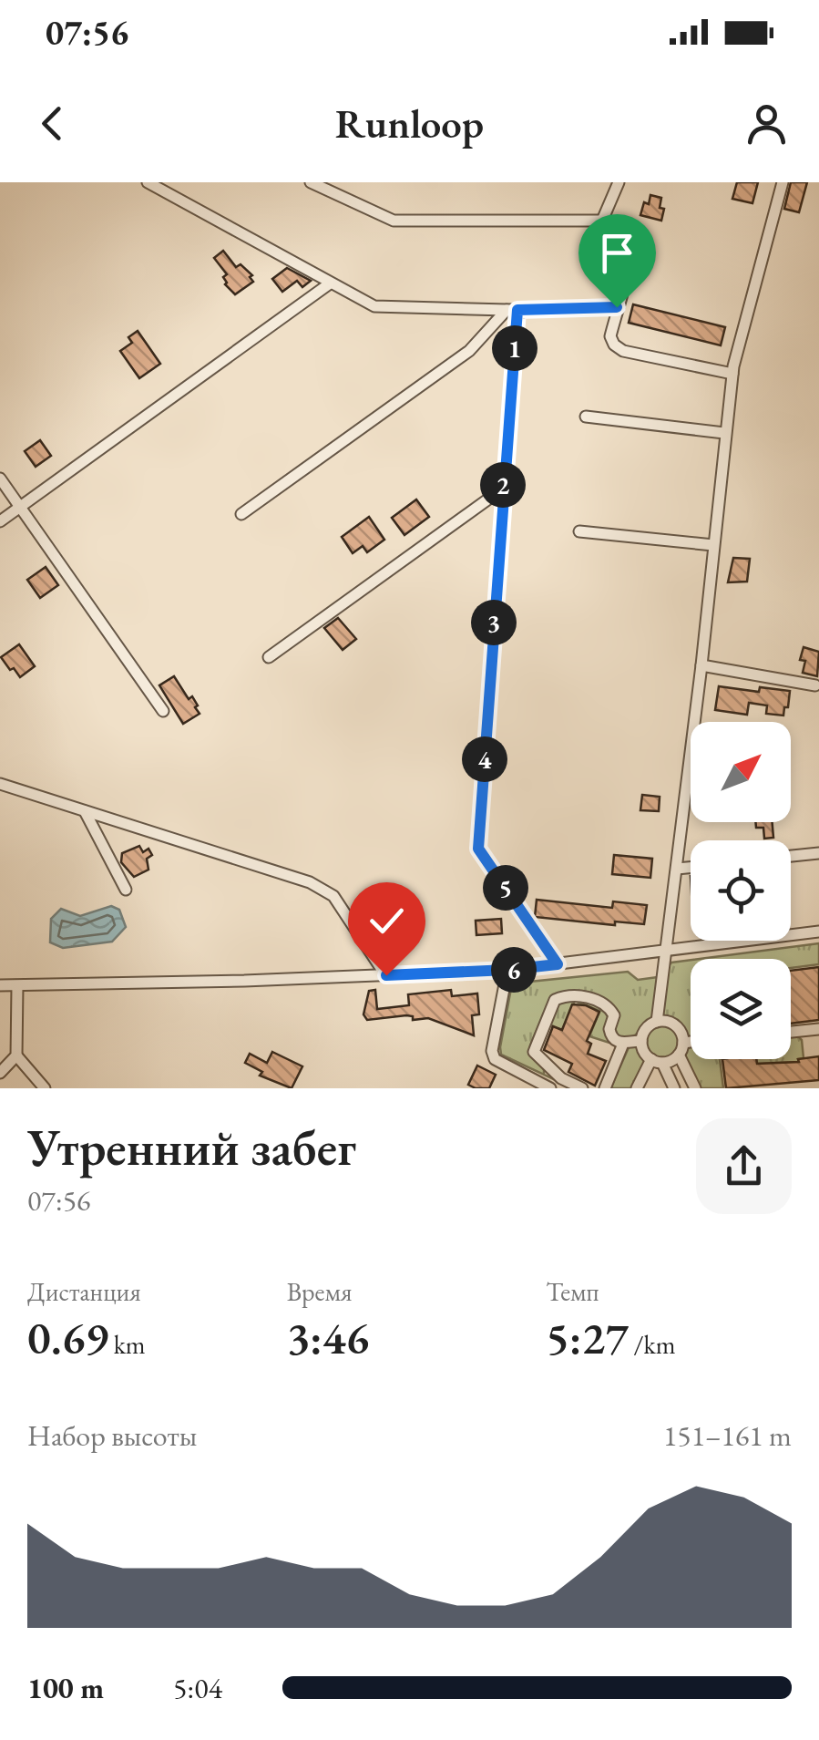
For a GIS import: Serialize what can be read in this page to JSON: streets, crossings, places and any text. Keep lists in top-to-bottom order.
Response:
{
  "north": "top right",
  "page": {
    "status": "07:56",
    "header": "Runloop",
    "pins": [
      "1",
      "2",
      "3",
      "4",
      "5",
      "6"
    ],
    "heading": ["Утренний забег", "07:56"],
    "stats": [
      ["Дистанция", "0.69 km"],
      ["Время", "3:46"],
      ["Темп", "5:27 /km"]
    ],
    "chart": ["Набор высоты", "151–161 m"],
    "list": [
      {
        "name": "100 m",
        "note": "5:04"
      }
    ]
  }
}
